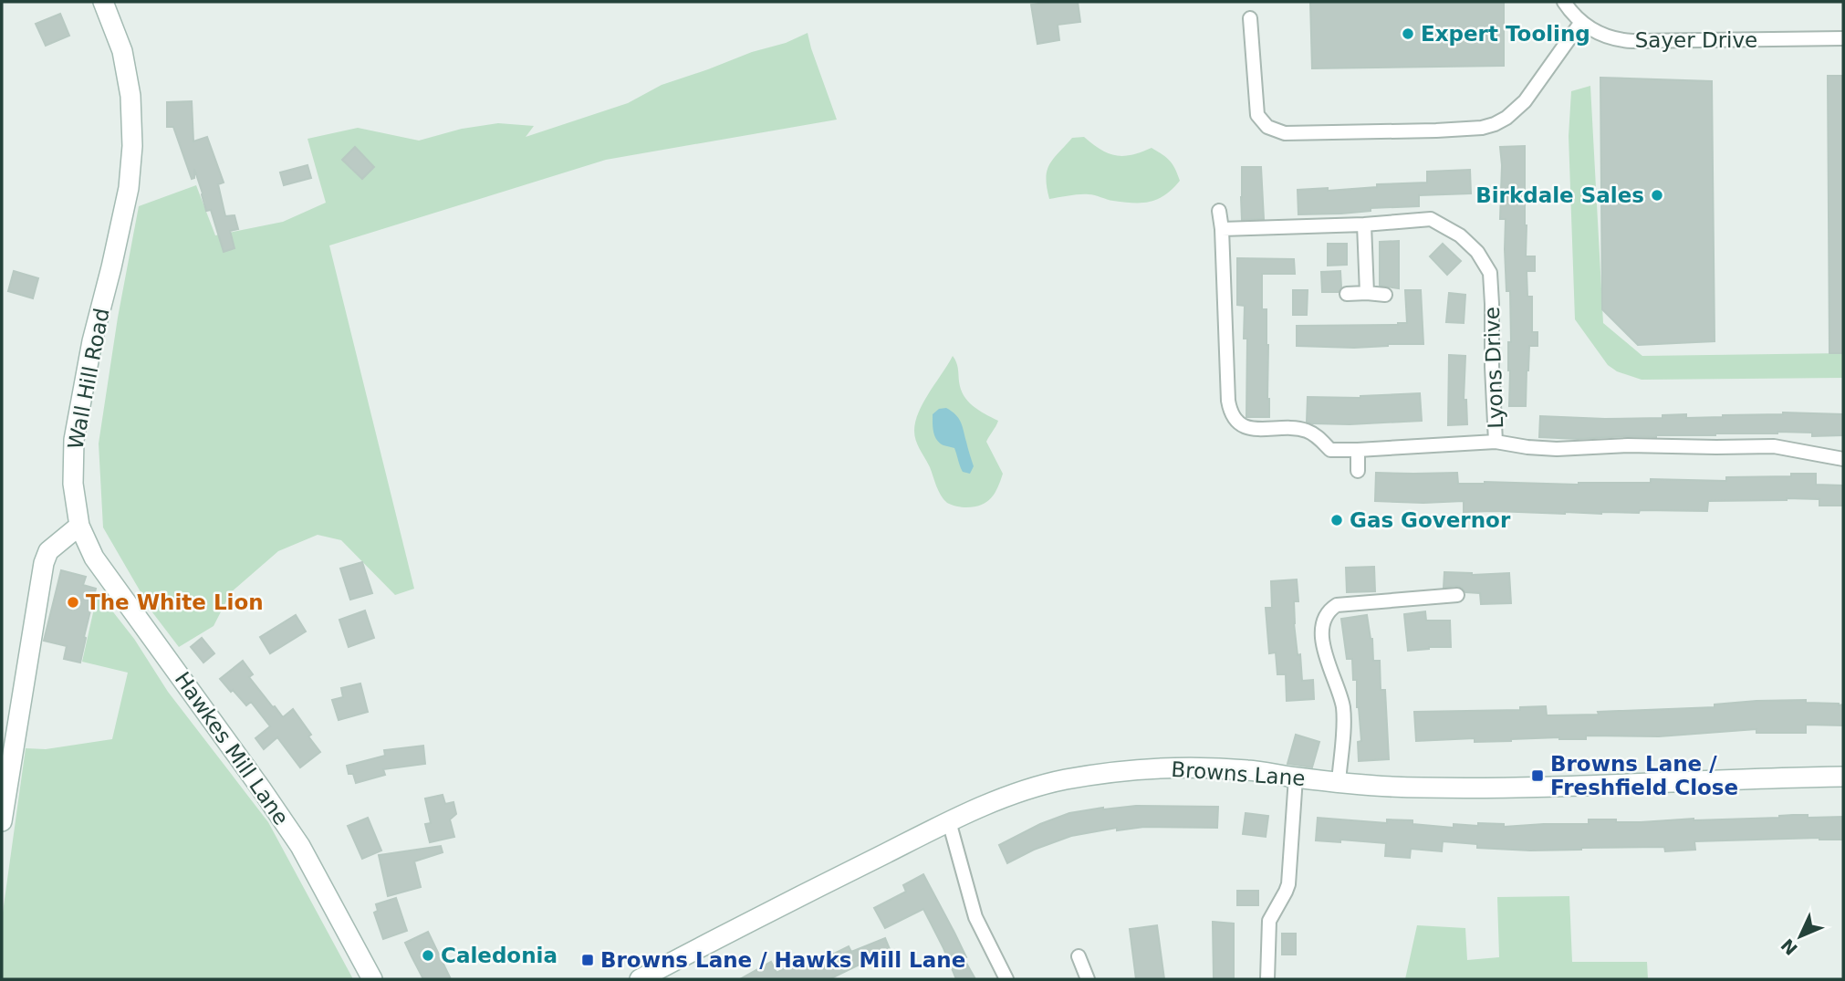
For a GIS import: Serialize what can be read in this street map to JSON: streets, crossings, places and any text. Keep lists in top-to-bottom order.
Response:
{
  "streets": {
    "street": [
      "Sayer Drive",
      "Lyons Drive",
      "Wall Hill Road",
      "Hawkes Mill Lane",
      "Browns Lane"
    ]
  },
  "crossings": [
    ["Wall Hill Road", "Hawkes Mill Lane"]
  ],
  "places": {
    "other": [
      "Expert Tooling",
      "Birkdale Sales",
      "Gas Governor",
      "The White Lion",
      "Caledonia"
    ],
    "transit": ["Browns Lane / Freshfield Close", "Browns Lane / Hawks Mill Lane"]
  },
  "north": "bottom left"
}
